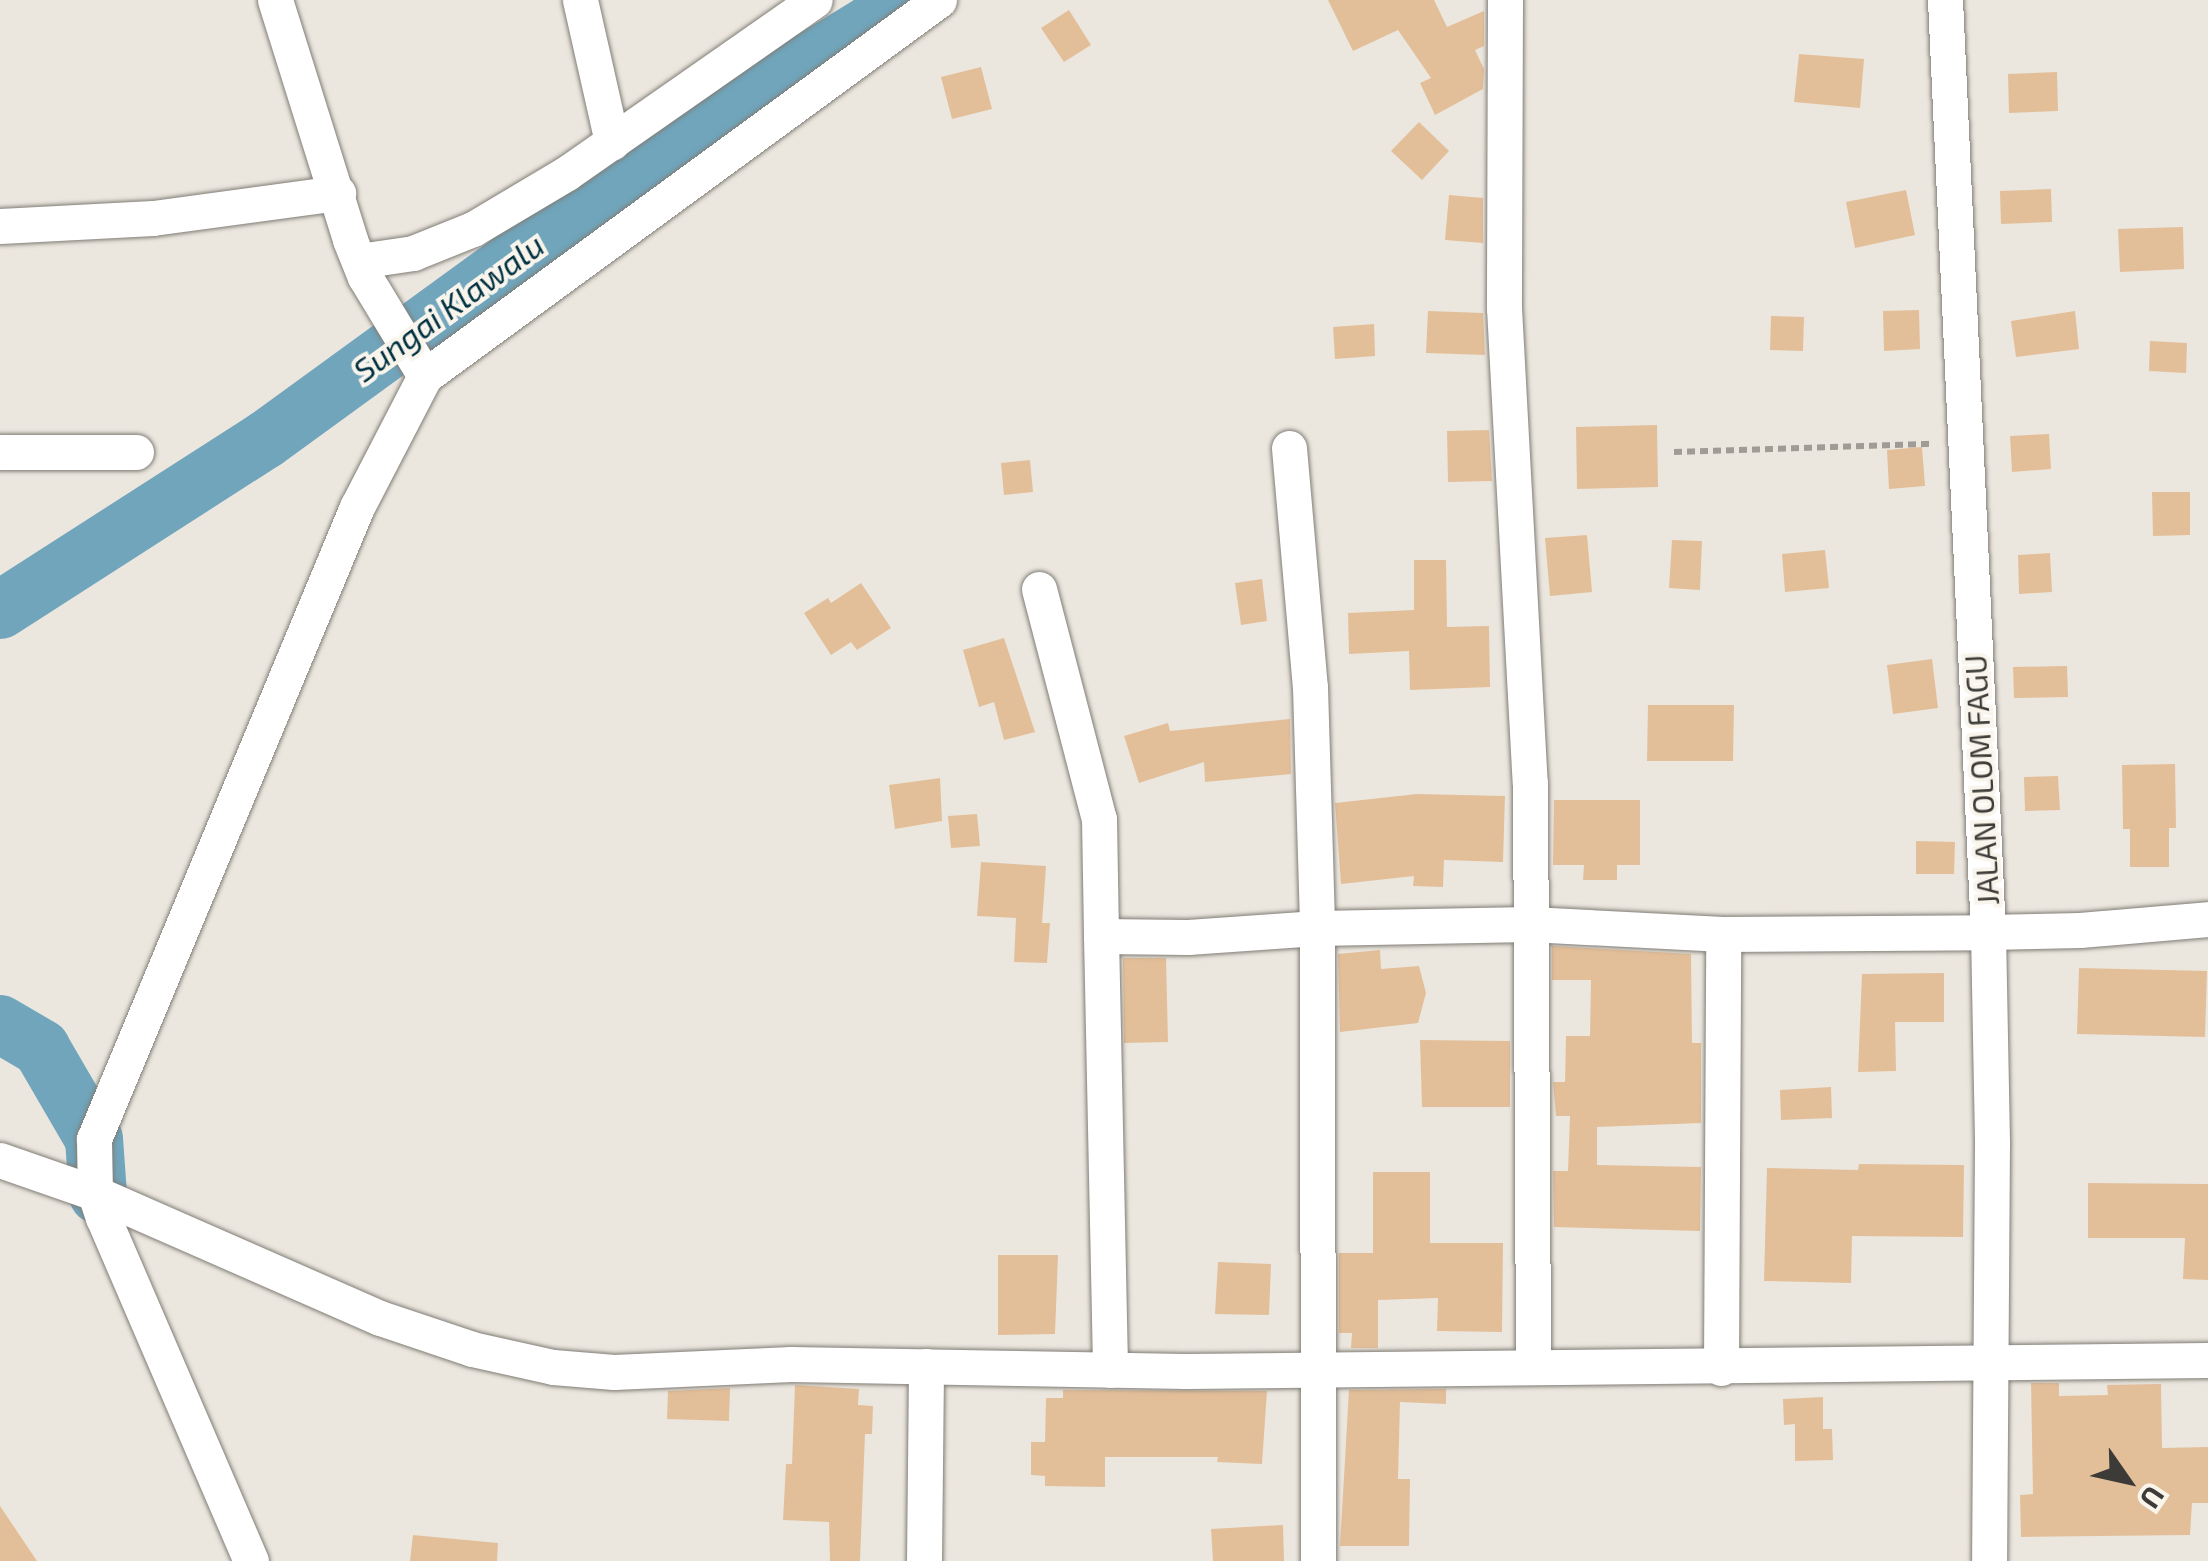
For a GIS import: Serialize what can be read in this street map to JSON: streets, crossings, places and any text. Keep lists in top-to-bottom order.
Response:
{
  "streets": {
    "street": ["JALAN OLOM FAGU"]
  },
  "water": ["Sungai Klawalu"],
  "north": "bottom right"
}
